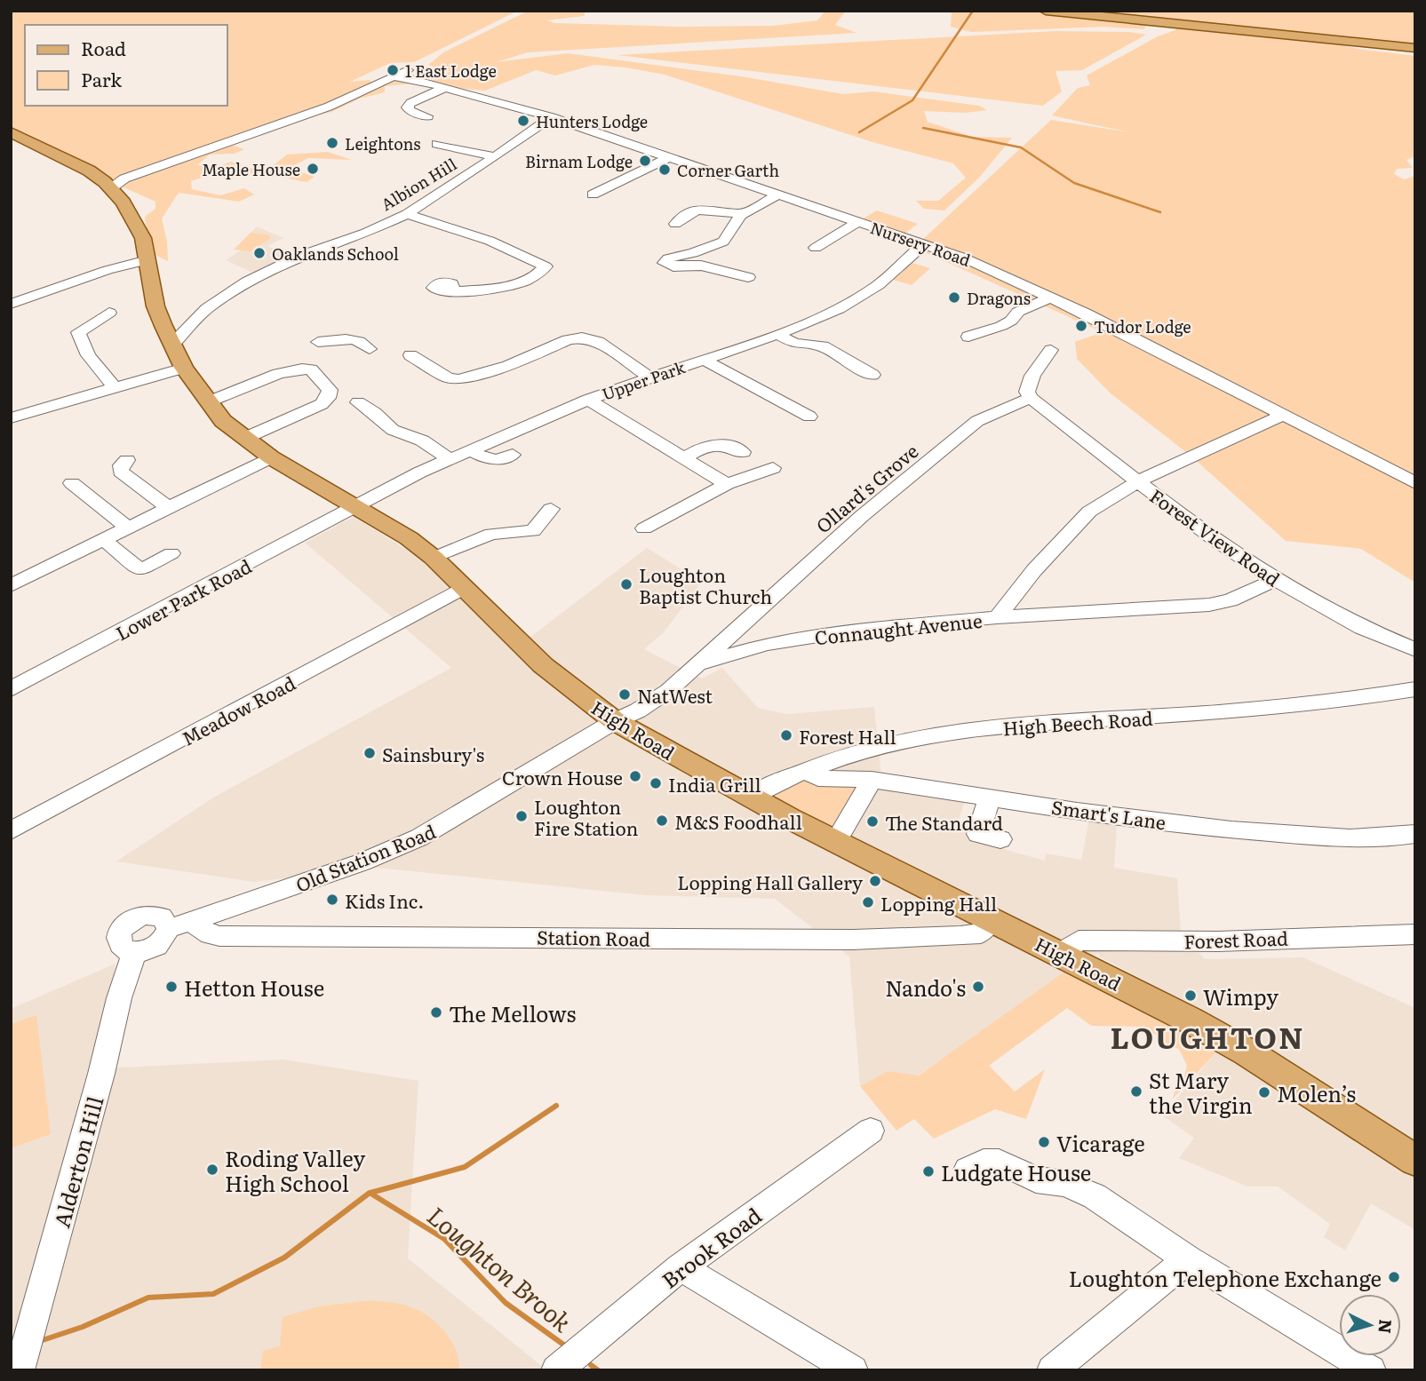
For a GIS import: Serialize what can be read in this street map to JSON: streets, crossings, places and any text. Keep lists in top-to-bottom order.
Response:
{
  "streets": {
    "main road": ["High Road"],
    "street": [
      "Albion Hill",
      "Nursery Road",
      "Upper Park",
      "Ollard's Grove",
      "Forest View Road",
      "Lower Park Road",
      "Connaught Avenue",
      "Meadow Road",
      "High Beech Road",
      "Smart's Lane",
      "Old Station Road",
      "Station Road",
      "Forest Road",
      "Alderton Hill",
      "Brook Road"
    ]
  },
  "crossings": [
    ["Albion Hill", "Nursery Road"],
    ["Albion Hill", "High Road"],
    ["Nursery Road", "Upper Park"],
    ["Nursery Road", "Connaught Avenue"],
    ["Upper Park", "Lower Park Road"],
    ["Upper Park", "High Road"],
    ["Ollard's Grove", "Forest View Road"],
    ["Ollard's Grove", "Connaught Avenue"],
    ["Forest View Road", "Connaught Avenue"],
    ["Lower Park Road", "High Road"],
    ["Connaught Avenue", "High Road"],
    ["Connaught Avenue", "Old Station Road"],
    ["Meadow Road", "High Road"],
    ["High Beech Road", "High Road"],
    ["High Beech Road", "Smart's Lane"],
    ["High Road", "Old Station Road"],
    ["High Road", "Station Road"],
    ["High Road", "Forest Road"],
    ["Old Station Road", "Station Road"],
    ["Station Road", "Alderton Hill"]
  ],
  "districts": ["LOUGHTON"],
  "water": ["Loughton Brook"],
  "places": [
    "1 East Lodge",
    "Hunters Lodge",
    "Leightons",
    "Birnam Lodge",
    "Maple House",
    "Corner Garth",
    "Oaklands School",
    "Dragons",
    "Tudor Lodge",
    "Loughton Baptist Church",
    "NatWest",
    "Forest Hall",
    "Sainsbury's",
    "Crown House",
    "India Grill",
    "Loughton Fire Station",
    "M&S Foodhall",
    "The Standard",
    "Lopping Hall Gallery",
    "Kids Inc.",
    "Lopping Hall",
    "Hetton House",
    "Nando's",
    "Wimpy",
    "The Mellows",
    "St Mary the Virgin",
    "Molen’s",
    "Vicarage",
    "Roding Valley High School",
    "Ludgate House",
    "Loughton Telephone Exchange"
  ],
  "legend": ["Road", "Park"],
  "north": "right"
}
